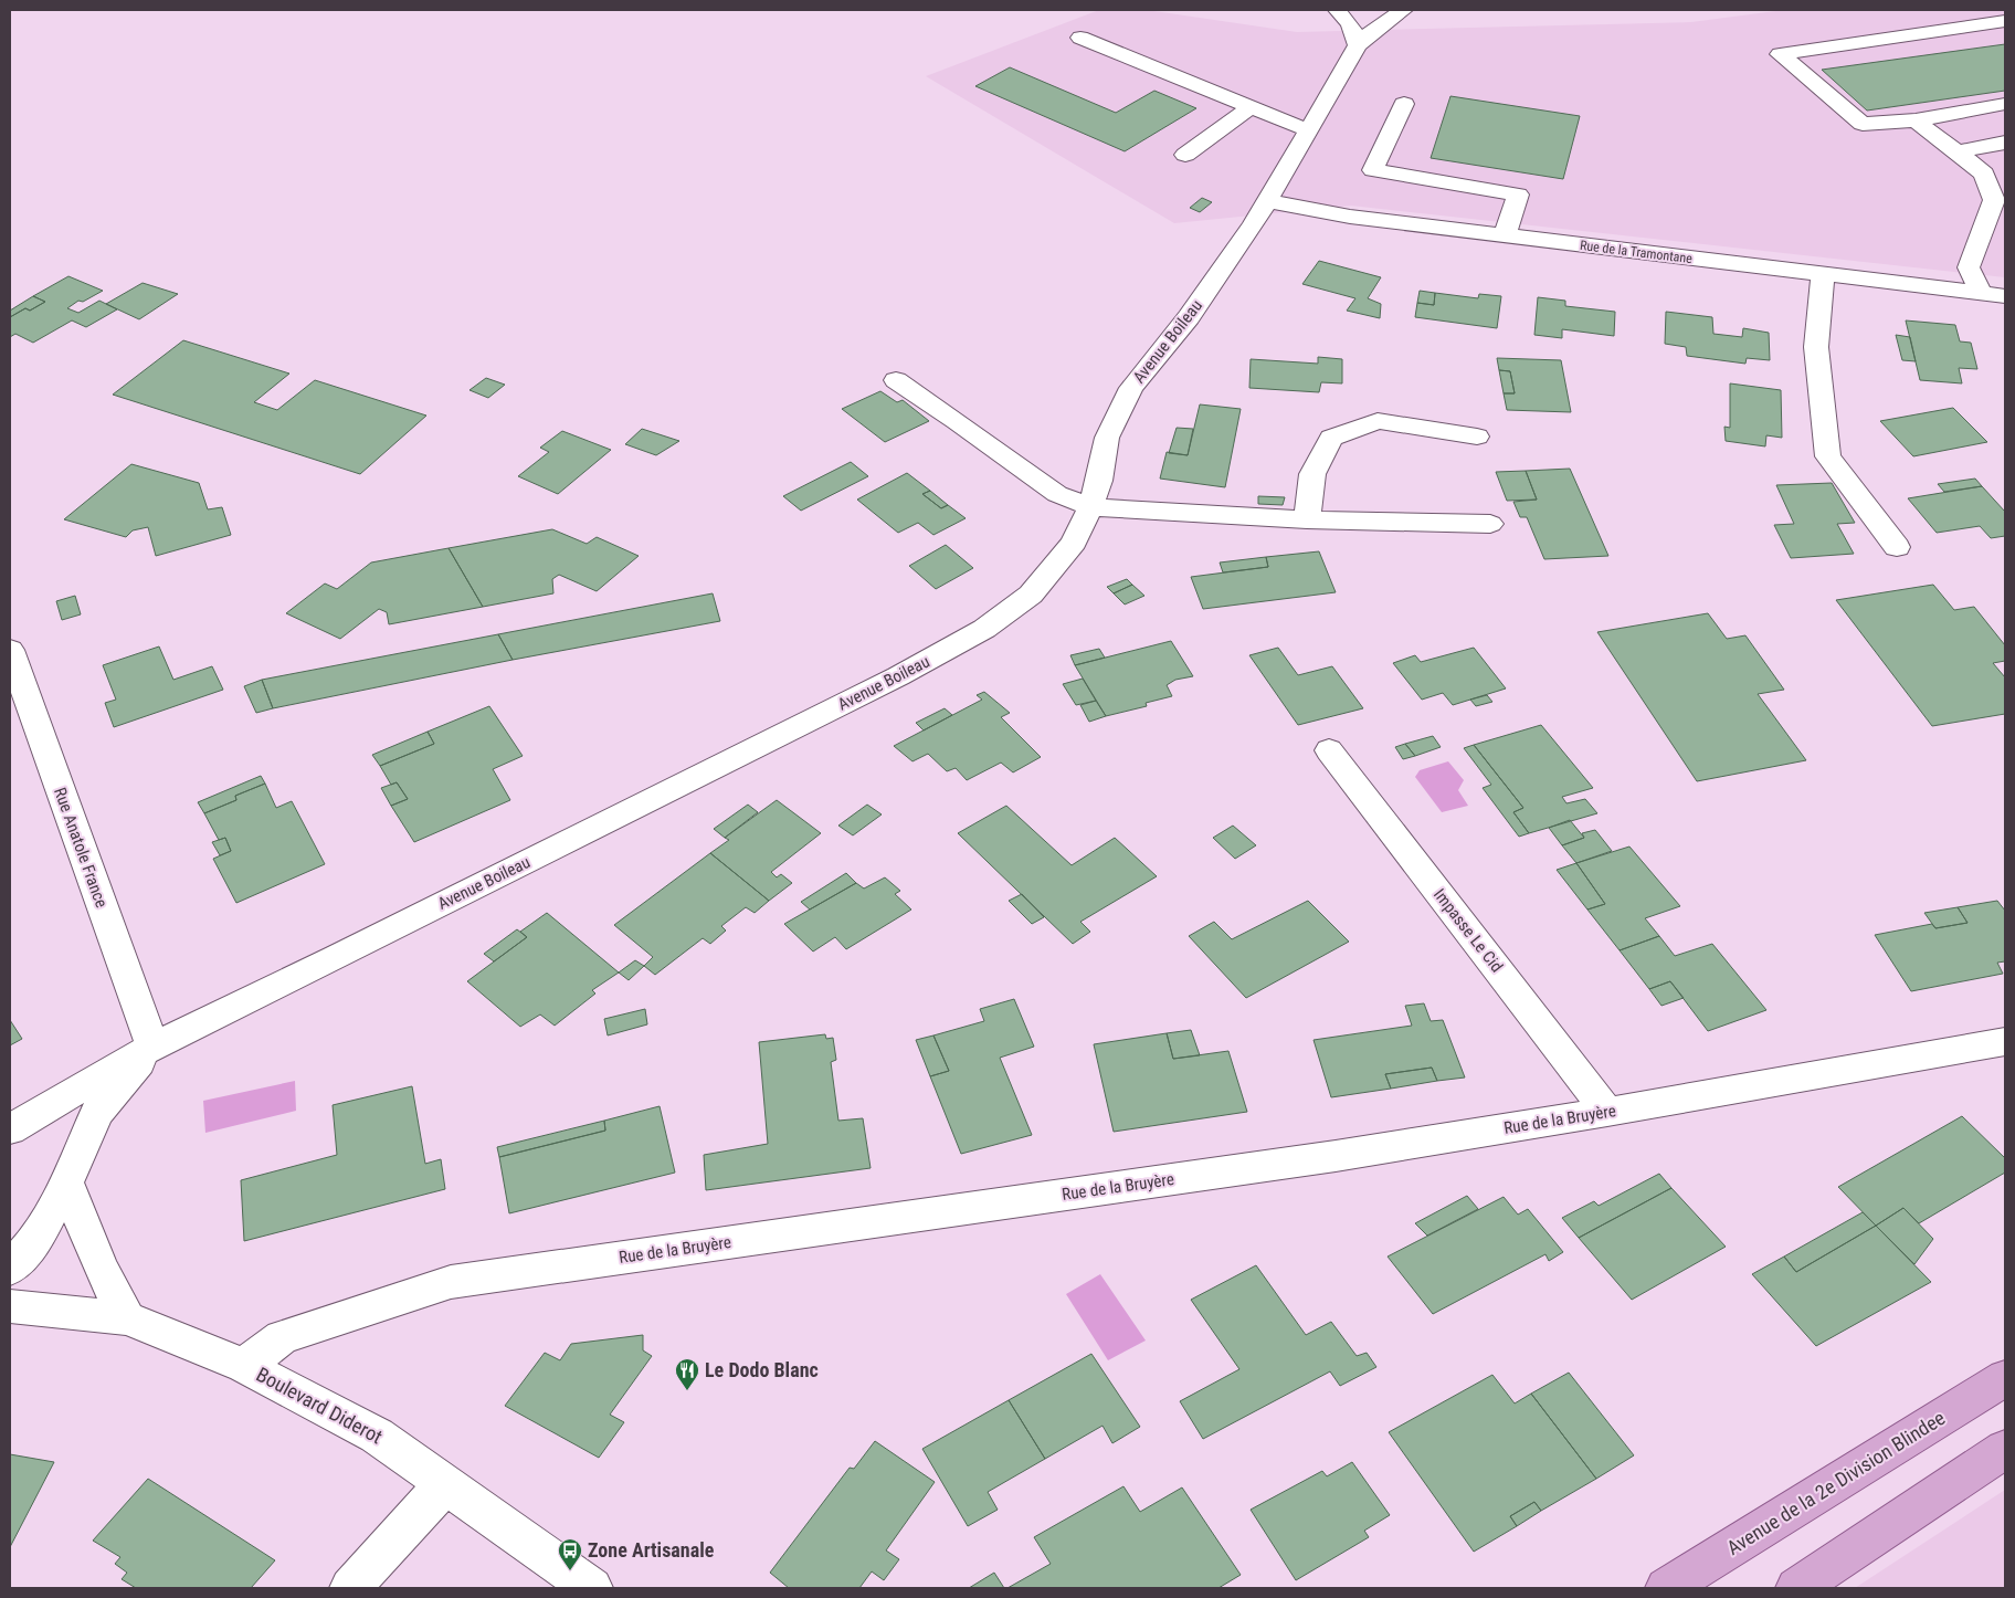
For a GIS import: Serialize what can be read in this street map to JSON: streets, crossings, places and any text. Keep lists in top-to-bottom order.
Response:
{
  "streets": {
    "main road": ["Avenue de la 2e Division Blindee"],
    "street": [
      "Rue de la Tramontane",
      "Avenue Boileau",
      "Rue Anatole France",
      "Impasse Le Cid",
      "Rue de la Bruyère",
      "Boulevard Diderot"
    ]
  },
  "crossings": [
    ["Rue de la Tramontane", "Avenue Boileau"],
    ["Avenue Boileau", "Rue Anatole France"],
    ["Impasse Le Cid", "Rue de la Bruyère"],
    ["Rue de la Bruyère", "Boulevard Diderot"]
  ],
  "places": {
    "restaurant": ["Le Dodo Blanc"],
    "bus stop": ["Zone Artisanale"]
  }
}
